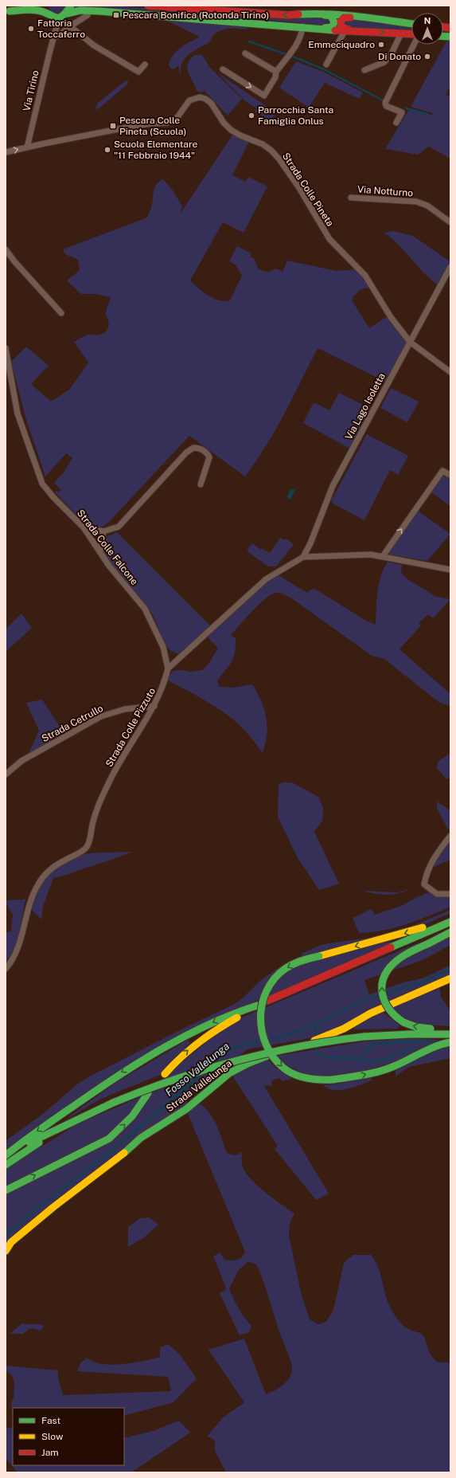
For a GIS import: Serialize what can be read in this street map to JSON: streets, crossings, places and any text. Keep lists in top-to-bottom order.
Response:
{
  "streets": {
    "main road": ["Strada Vallelunga"],
    "street": [
      "Via Tirino",
      "Strada Colle Pineta",
      "Via Notturno",
      "Via Lago Isoletta",
      "Strada Colle Falcone",
      "Strada Cetrullo",
      "Strada Colle Pizzuto"
    ]
  },
  "crossings": [
    ["Via Tirino", "Strada Colle Pineta"],
    ["Strada Colle Pineta", "Via Lago Isoletta"],
    ["Strada Colle Falcone", "Strada Colle Pizzuto"],
    ["Strada Cetrullo", "Strada Colle Pizzuto"]
  ],
  "water": ["Fosso Vallelunga"],
  "places": {
    "transit": ["Pescara Bonifica (Rotonda Tirino)", "Pescara Colle Pineta (Scuola)"],
    "other": [
      "Fattoria Toccaferro",
      "Emmeciquadro",
      "Di Donato",
      "Parrocchia Santa Famiglia Onlus",
      "Scuola Elementare \"11 Febbraio 1944\""
    ]
  },
  "legend": ["Fast", "Slow", "Jam"],
  "north": "top"
}
